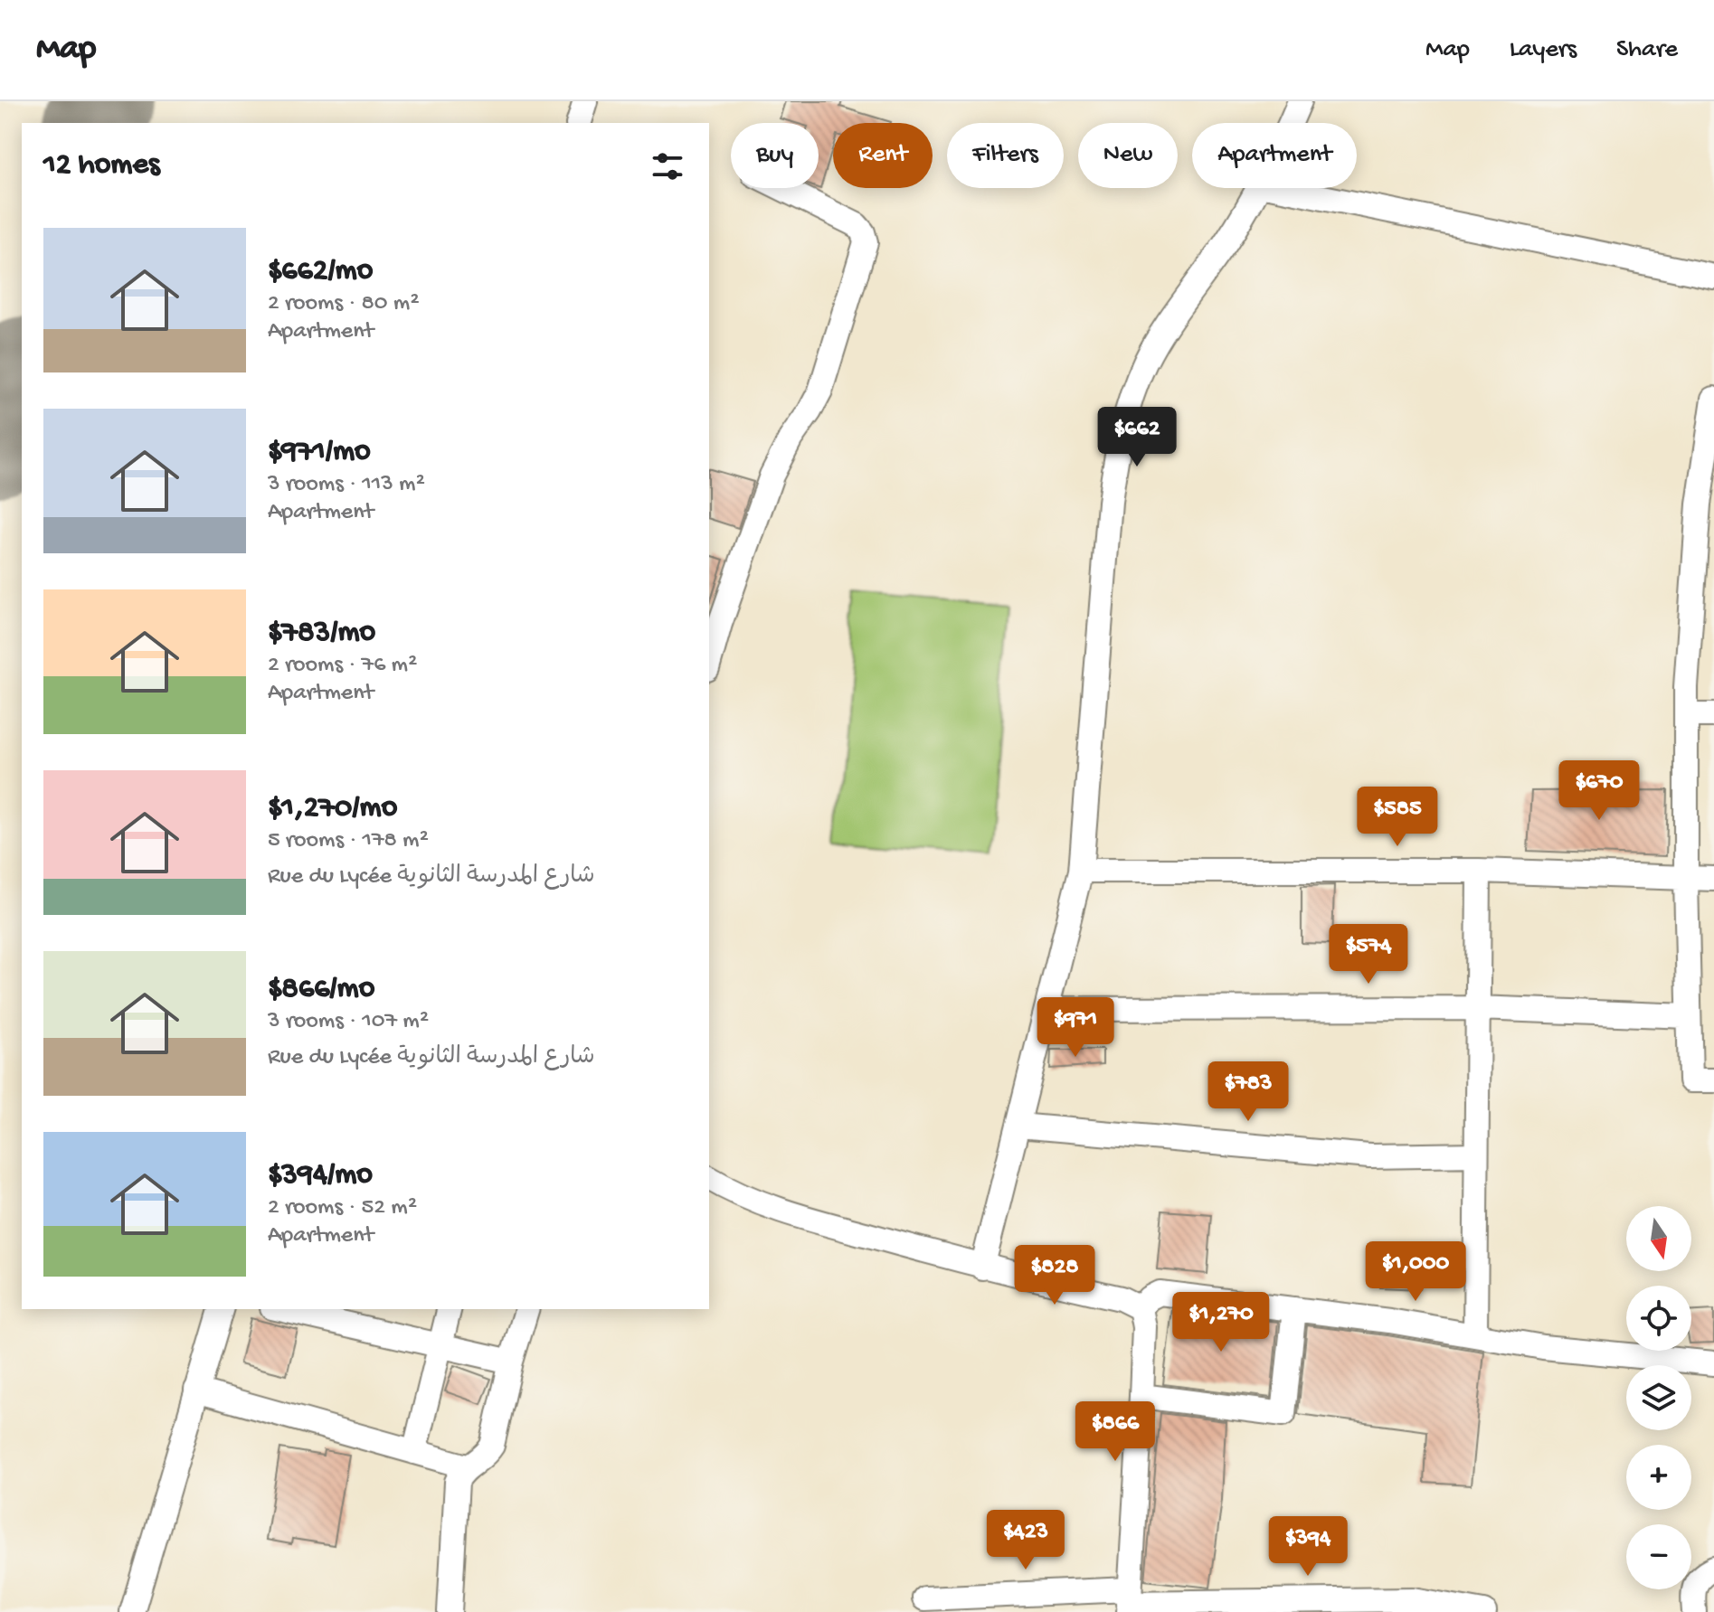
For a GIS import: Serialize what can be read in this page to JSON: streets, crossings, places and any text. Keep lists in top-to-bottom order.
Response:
{
  "north": "bottom",
  "page": {
    "header": "Map",
    "nav": ["Map", "Layers", "Share"],
    "chip": [
      "Buy",
      "Rent",
      "Filters",
      "New",
      "Apartment"
    ],
    "heading": "12 homes",
    "list": [
      {
        "name": "$662/mo",
        "note": "2 rooms · 80 m² · Apartment"
      },
      {
        "name": "$971/mo",
        "note": "3 rooms · 113 m² · Apartment"
      },
      {
        "name": "$783/mo",
        "note": "2 rooms · 76 m² · Apartment"
      },
      {
        "name": "$1,270/mo",
        "note": "5 rooms · 178 m² · Rue du Lycée شارع المدرسة الثانوية"
      },
      {
        "name": "$866/mo",
        "note": "3 rooms · 107 m² · Rue du Lycée شارع المدرسة الثانوية"
      },
      {
        "name": "$394/mo",
        "note": "2 rooms · 52 m² · Apartment"
      }
    ],
    "price": [
      "$662",
      "$670",
      "$585",
      "$574",
      "$971",
      "$783",
      "$1,000",
      "$828",
      "$1,270",
      "$866",
      "$423",
      "$394"
    ],
    "map_buttons": ["+", "−"]
  }
}
